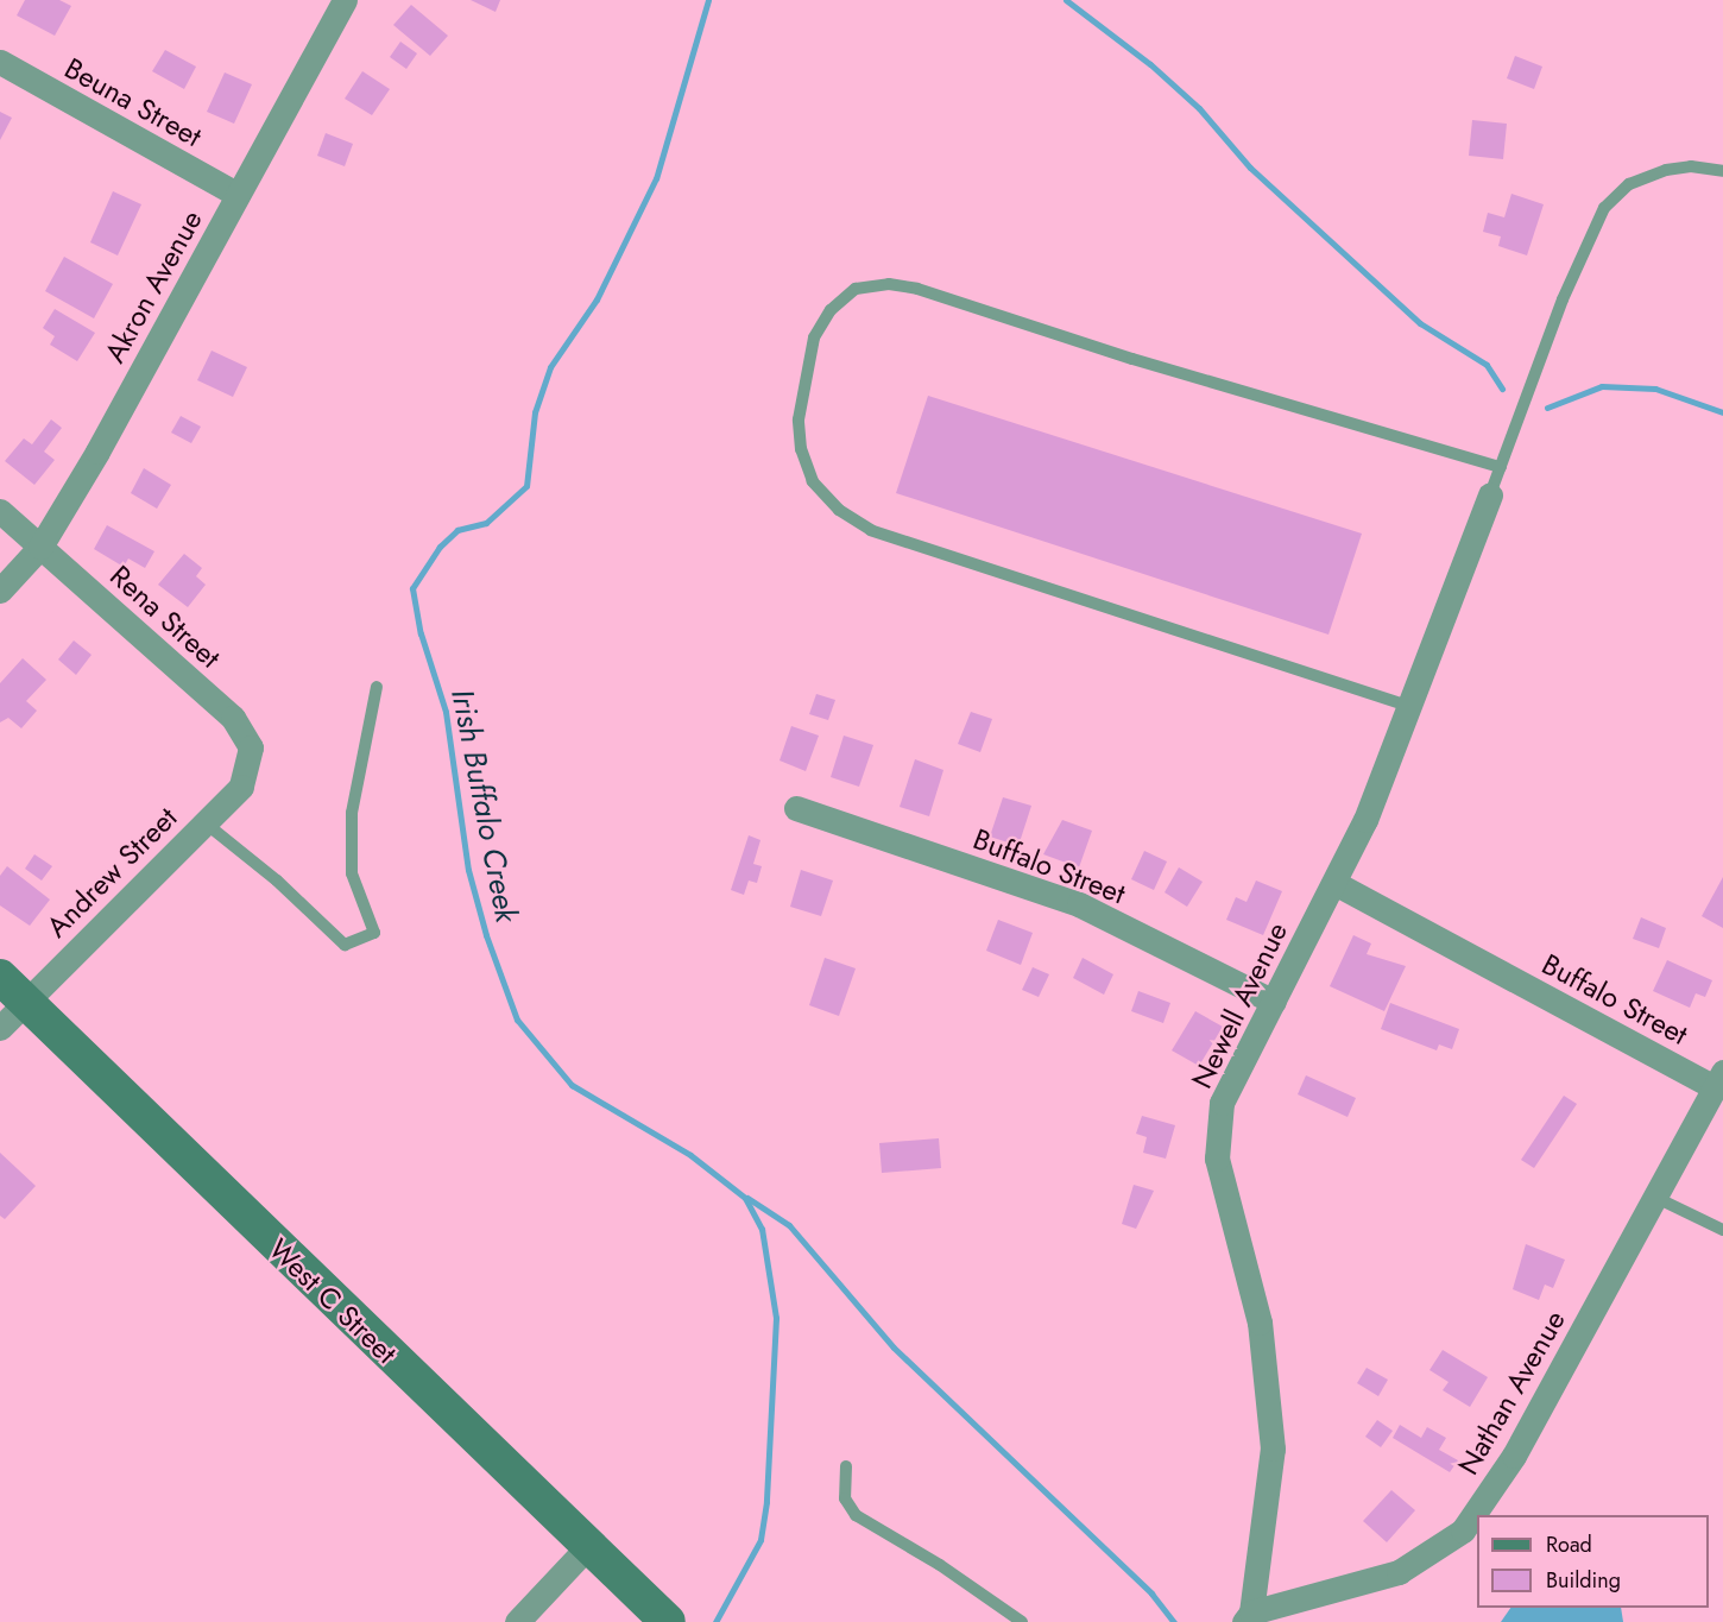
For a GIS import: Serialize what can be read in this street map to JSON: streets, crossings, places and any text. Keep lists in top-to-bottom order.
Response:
{
  "streets": {
    "main road": ["West C Street"],
    "street": [
      "Beuna Street",
      "Akron Avenue",
      "Rena Street",
      "Buffalo Street",
      "Andrew Street",
      "Newell Avenue",
      "Nathan Avenue"
    ]
  },
  "crossings": [
    ["Beuna Street", "Akron Avenue"],
    ["Akron Avenue", "Rena Street"],
    ["Rena Street", "Andrew Street"],
    ["Buffalo Street", "Newell Avenue"],
    ["Buffalo Street", "Nathan Avenue"],
    ["Andrew Street", "West C Street"],
    ["Newell Avenue", "Nathan Avenue"]
  ],
  "water": ["Irish Buffalo Creek"],
  "legend": ["Road", "Building"]
}
